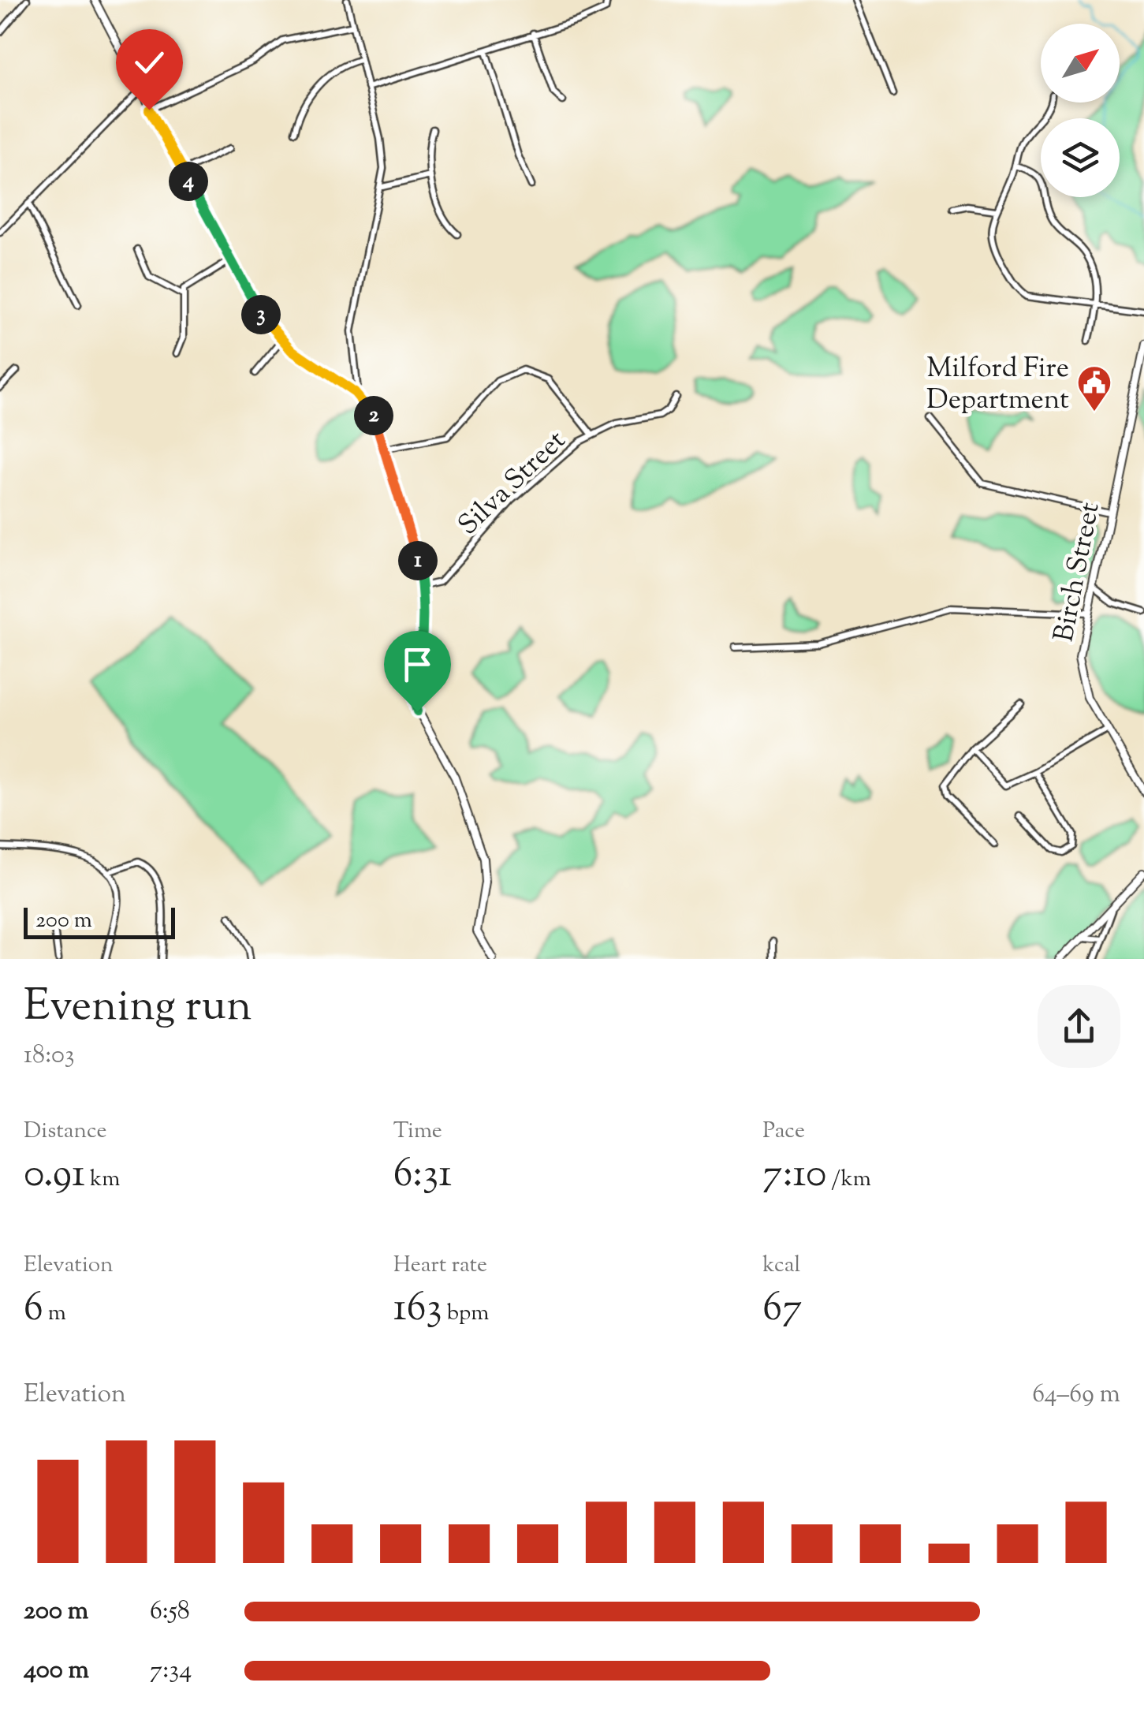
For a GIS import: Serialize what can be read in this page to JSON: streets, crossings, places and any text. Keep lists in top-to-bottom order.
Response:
{
  "streets": {
    "street": ["Silva Street", "Birch Street"]
  },
  "places": {
    "public building": ["Milford Fire Department"]
  },
  "scale_bar": "200 m",
  "north": "top right",
  "page": {
    "pins": [
      "4",
      "3",
      "2",
      "1"
    ],
    "scale": "200 m",
    "heading": ["Evening run", "18:03"],
    "stats": [
      ["Distance", "0.91 km"],
      ["Time", "6:31"],
      ["Pace", "7:10 /km"],
      ["Elevation", "6 m"],
      ["Heart rate", "163 bpm"],
      ["kcal", "67"]
    ],
    "chart": ["Elevation", "64–69 m"],
    "list": [
      {
        "name": "200 m",
        "note": "6:58"
      },
      {
        "name": "400 m",
        "note": "7:34"
      }
    ]
  }
}
